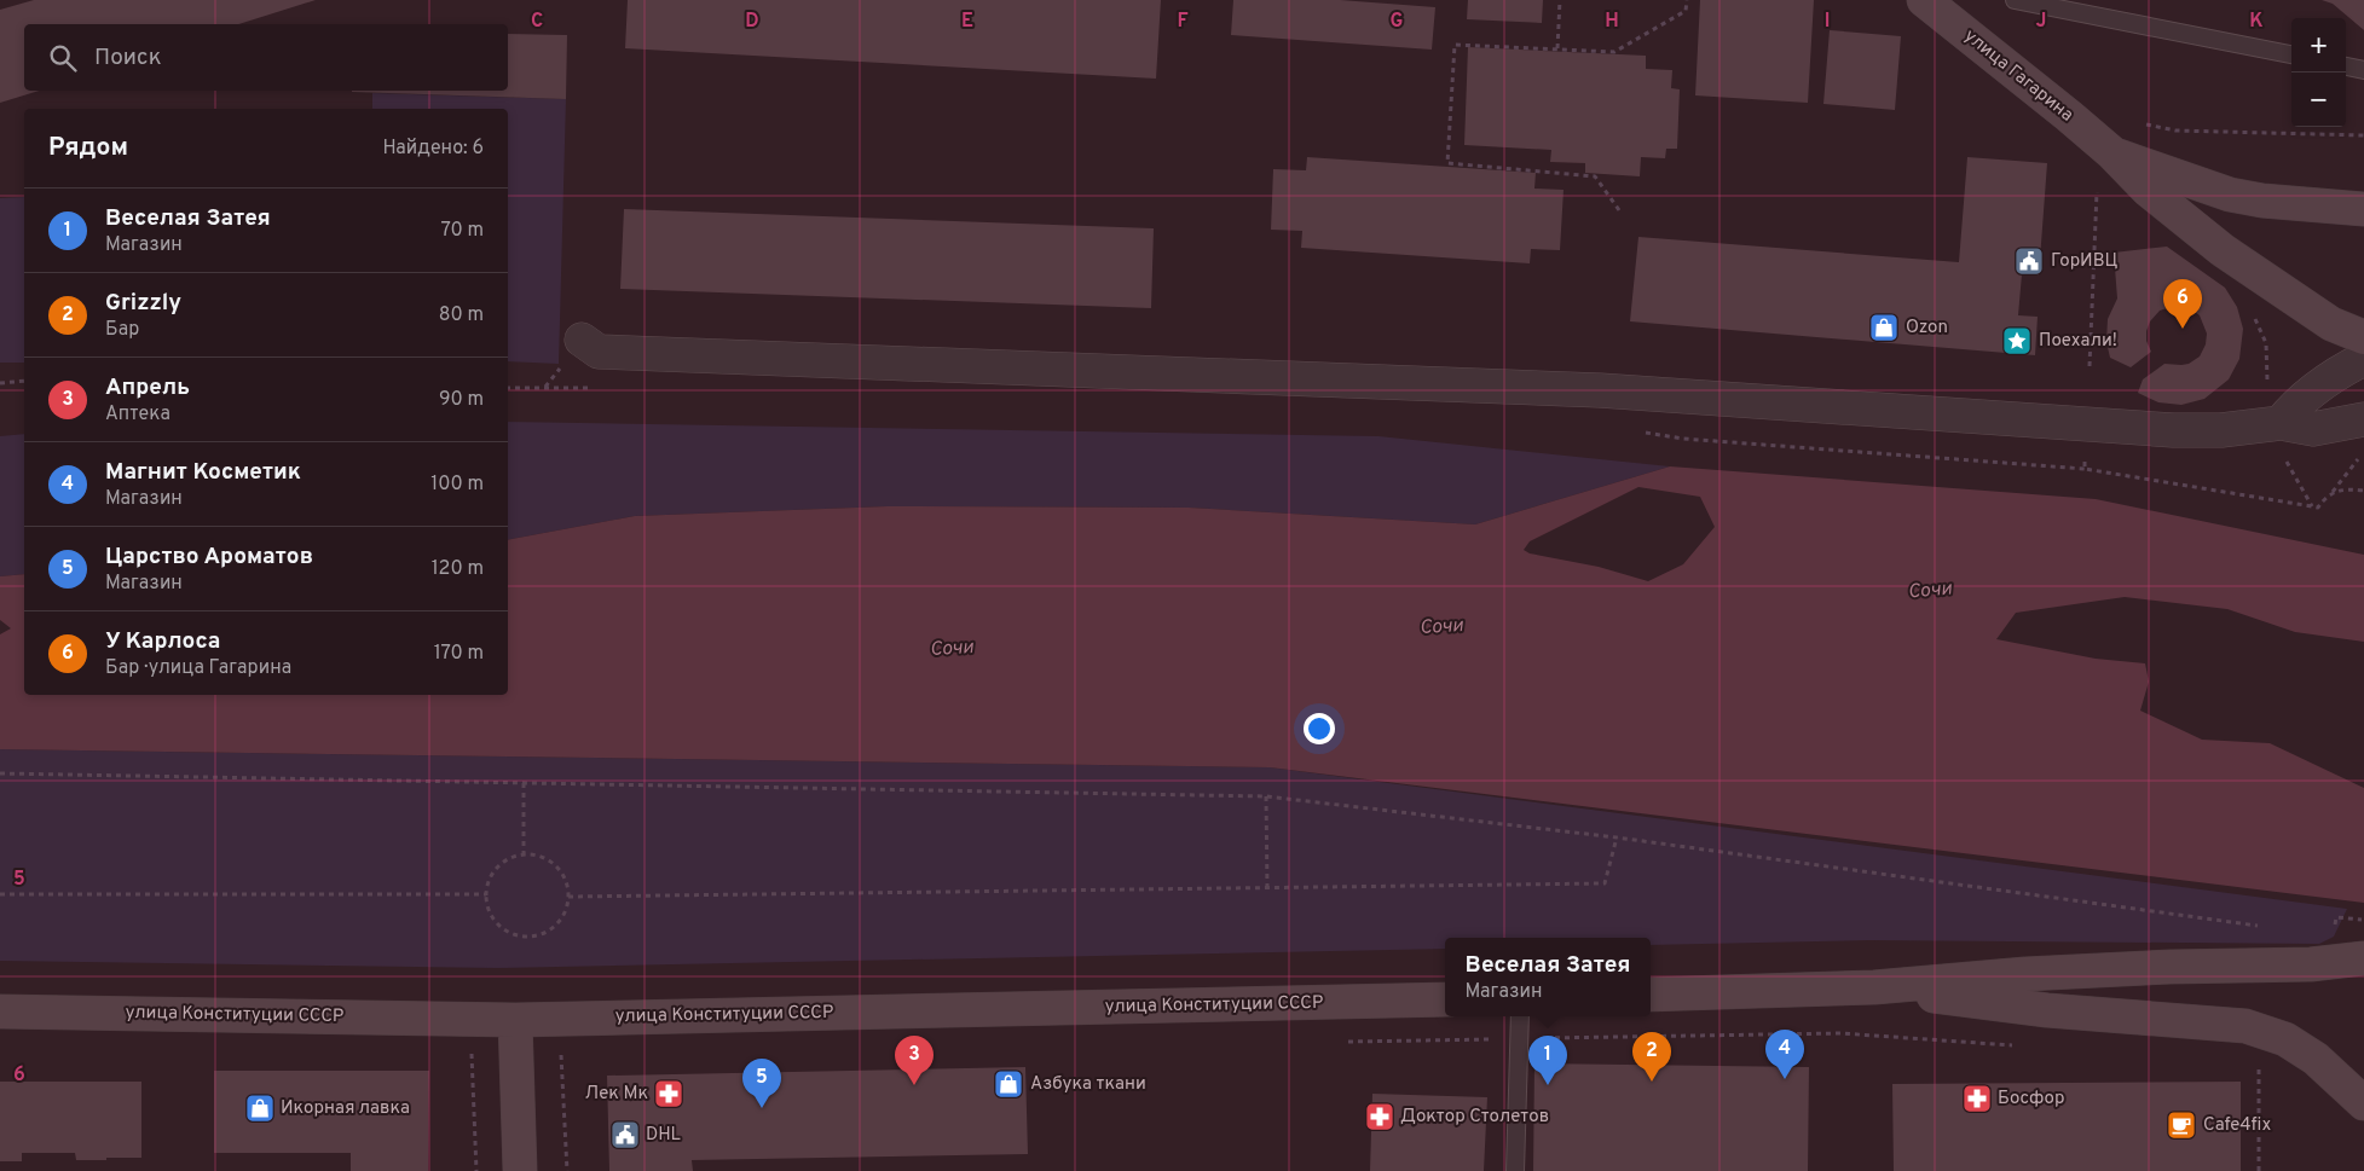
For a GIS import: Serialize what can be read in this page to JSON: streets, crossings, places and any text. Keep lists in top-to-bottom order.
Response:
{
  "streets": {
    "main road": ["улица Гагарина", "улица Конституции СССР"]
  },
  "water": ["Сочи"],
  "places": {
    "public building": ["ГорИВЦ", "DHL"],
    "shop": ["Ozon", "Азбука ткани", "Икорная лавка"],
    "place": ["Поехали!"],
    "pharmacy": ["Лек Мк", "Босфор", "Доктор Столетов"],
    "cafe": ["Cafe4fix"]
  },
  "page": {
    "map_buttons": ["+", "−"],
    "search": "Поиск",
    "heading": ["Рядом", "Найдено: 6"],
    "list": [
      {
        "mark": "1",
        "name": "Веселая Затея",
        "note": "Магазин",
        "value": "70 m"
      },
      {
        "mark": "2",
        "name": "Grizzly",
        "note": "Бар",
        "value": "80 m"
      },
      {
        "mark": "3",
        "name": "Апрель",
        "note": "Аптека",
        "value": "90 m"
      },
      {
        "mark": "4",
        "name": "Магнит Косметик",
        "note": "Магазин",
        "value": "100 m"
      },
      {
        "mark": "5",
        "name": "Царство Ароматов",
        "note": "Магазин",
        "value": "120 m"
      },
      {
        "mark": "6",
        "name": "У Карлоса",
        "note": "Бар · улица Гагарина",
        "value": "170 m"
      }
    ],
    "pins": [
      "6",
      "4",
      "2",
      "1",
      "3",
      "5"
    ],
    "popup": ["Веселая Затея", "Магазин"]
  },
  "grid": {
    "columns": [
      "C",
      "D",
      "E",
      "F",
      "G",
      "H",
      "I",
      "J",
      "K"
    ],
    "rows": ["5", "6"]
  }
}
